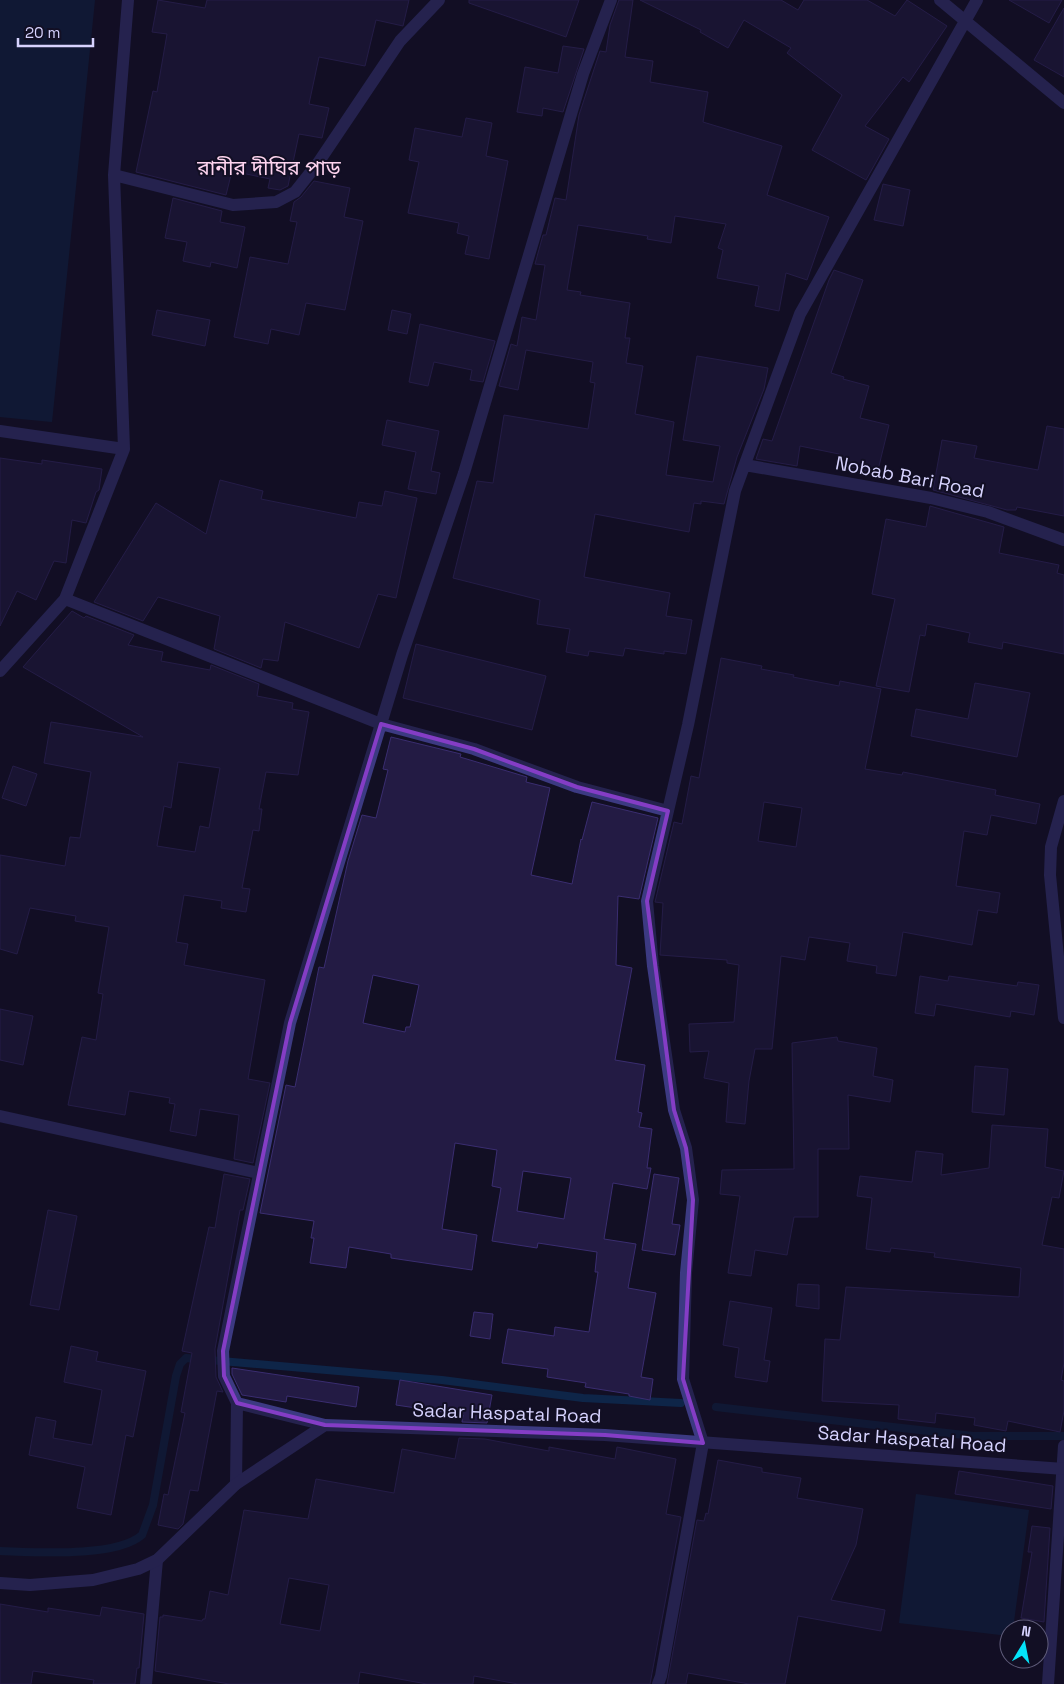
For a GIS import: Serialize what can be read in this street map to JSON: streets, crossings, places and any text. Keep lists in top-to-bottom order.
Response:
{
  "streets": {
    "street": ["Nobab Bari Road", "Sadar Haspatal Road"]
  },
  "districts": ["রানীর দীঘির পাড়"],
  "scale_bar": "20 m",
  "north": "top"
}
